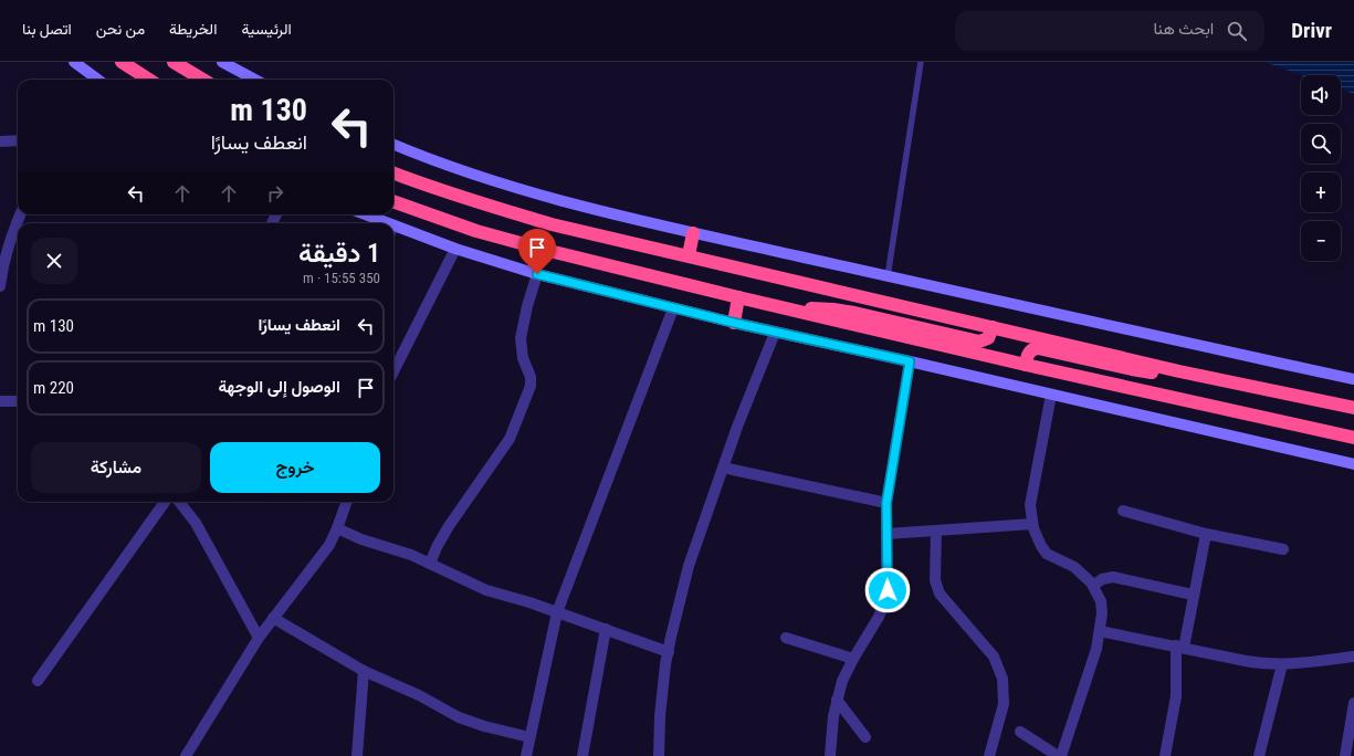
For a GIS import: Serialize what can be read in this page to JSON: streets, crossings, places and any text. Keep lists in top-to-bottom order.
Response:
{
  "page": {
    "header": "Drivr",
    "search": "ابحث هنا",
    "nav": [
      "الرئيسية",
      "الخريطة",
      "من نحن",
      "اتصل بنا"
    ],
    "map_buttons": ["+", "−"],
    "turn": ["130 m", "انعطف يسارًا"],
    "heading": ["1 دقيقة", "350 m · 15:55"],
    "list": [
      {
        "name": "انعطف يسارًا",
        "value": "130 m"
      },
      {
        "name": "الوصول إلى الوجهة",
        "value": "220 m"
      }
    ],
    "buttons": ["خروج", "مشاركة"]
  }
}
